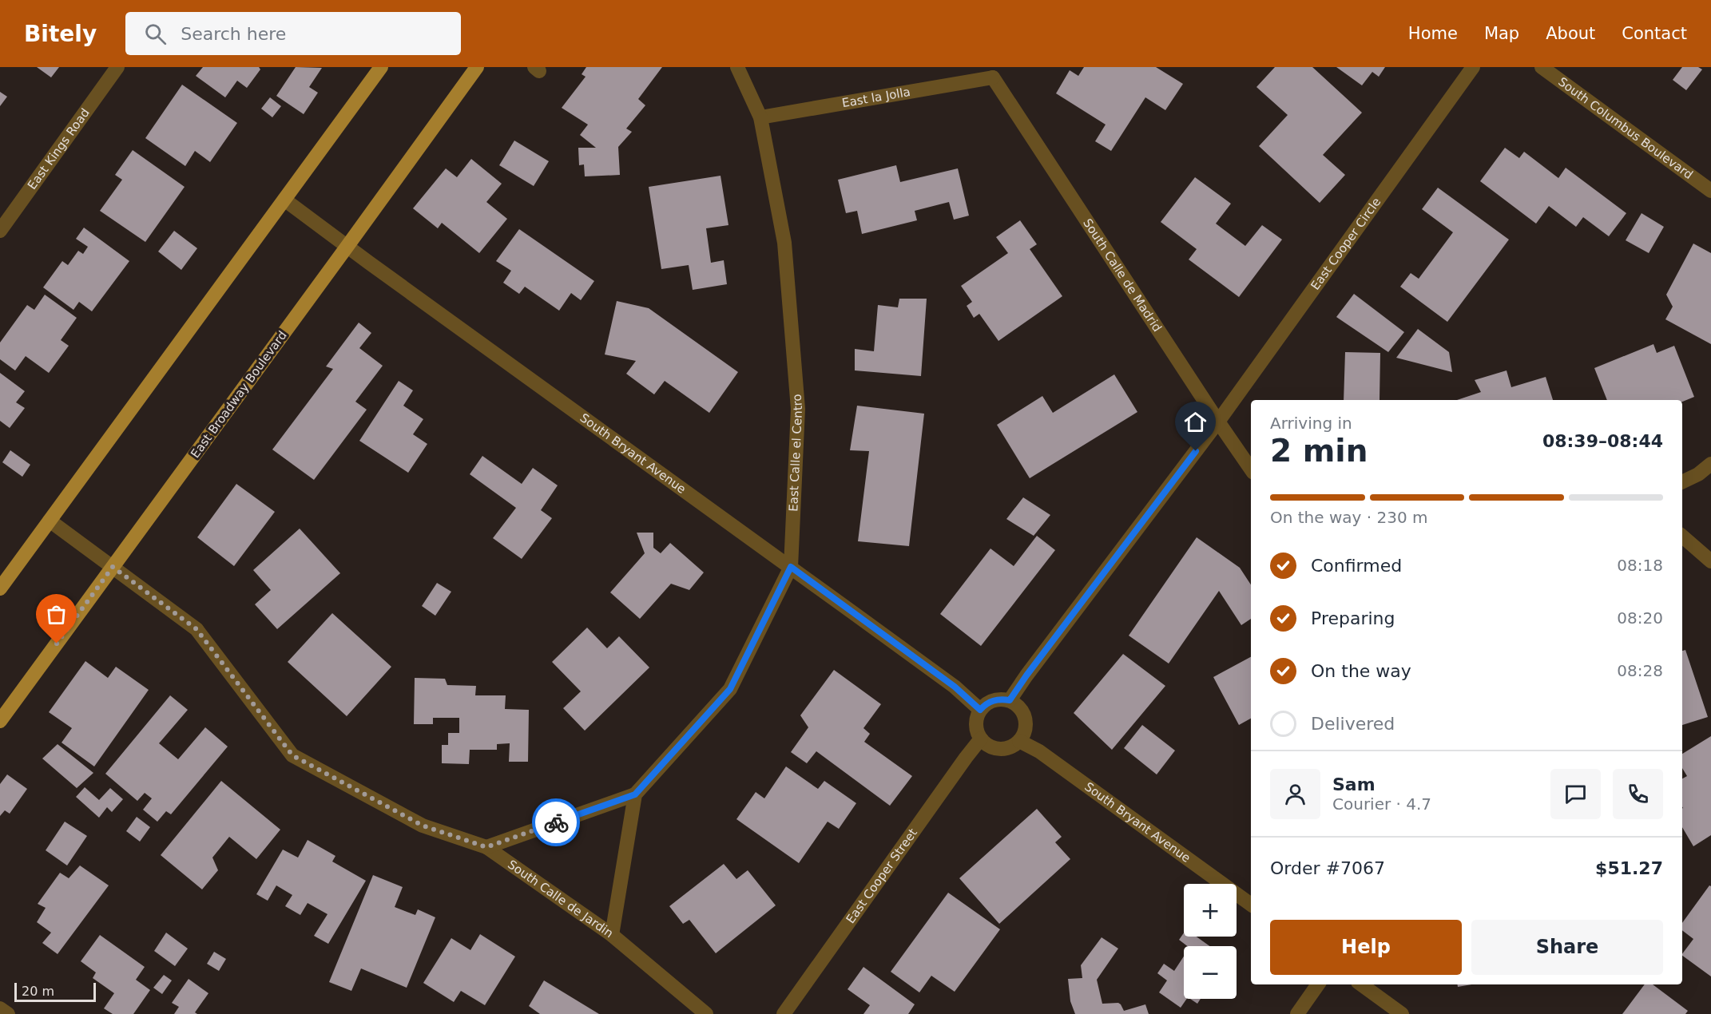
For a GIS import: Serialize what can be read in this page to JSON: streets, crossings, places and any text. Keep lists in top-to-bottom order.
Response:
{
  "streets": {
    "main road": ["East Broadway Boulevard"],
    "street": [
      "East la Jolla",
      "South Columbus Boulevard",
      "East Kings Road",
      "East Cooper Circle",
      "South Calle de Madrid",
      "East Calle el Centro",
      "South Bryant Avenue",
      "East Cooper Street",
      "South Calle de Jardin"
    ]
  },
  "crossings": [
    ["East la Jolla", "South Calle de Madrid"],
    ["East la Jolla", "East Calle el Centro"],
    ["East Cooper Circle", "South Calle de Madrid"],
    ["East Broadway Boulevard", "South Bryant Avenue"],
    ["East Broadway Boulevard", "South Calle de Jardin"],
    ["East Calle el Centro", "South Bryant Avenue"],
    ["East Calle el Centro", "South Calle de Jardin"],
    ["South Bryant Avenue", "East Cooper Street"]
  ],
  "scale_bar": "20 m",
  "page": {
    "header": "Bitely",
    "search": "Search here",
    "nav": [
      "Home",
      "Map",
      "About",
      "Contact"
    ],
    "heading": ["2 min", "Arriving in", "08:39–08:44"],
    "panel": [
      "Sam",
      "Courier · 4.7",
      "Order #7067",
      "$51.27"
    ],
    "bar": "On the way · 230 m",
    "list": [
      ["Confirmed", "08:18"],
      ["Preparing", "08:20"],
      ["On the way", "08:28"],
      "Delivered"
    ],
    "map_buttons": ["+", "−"],
    "buttons": ["Help", "Share"],
    "scale": "20 m"
  }
}
